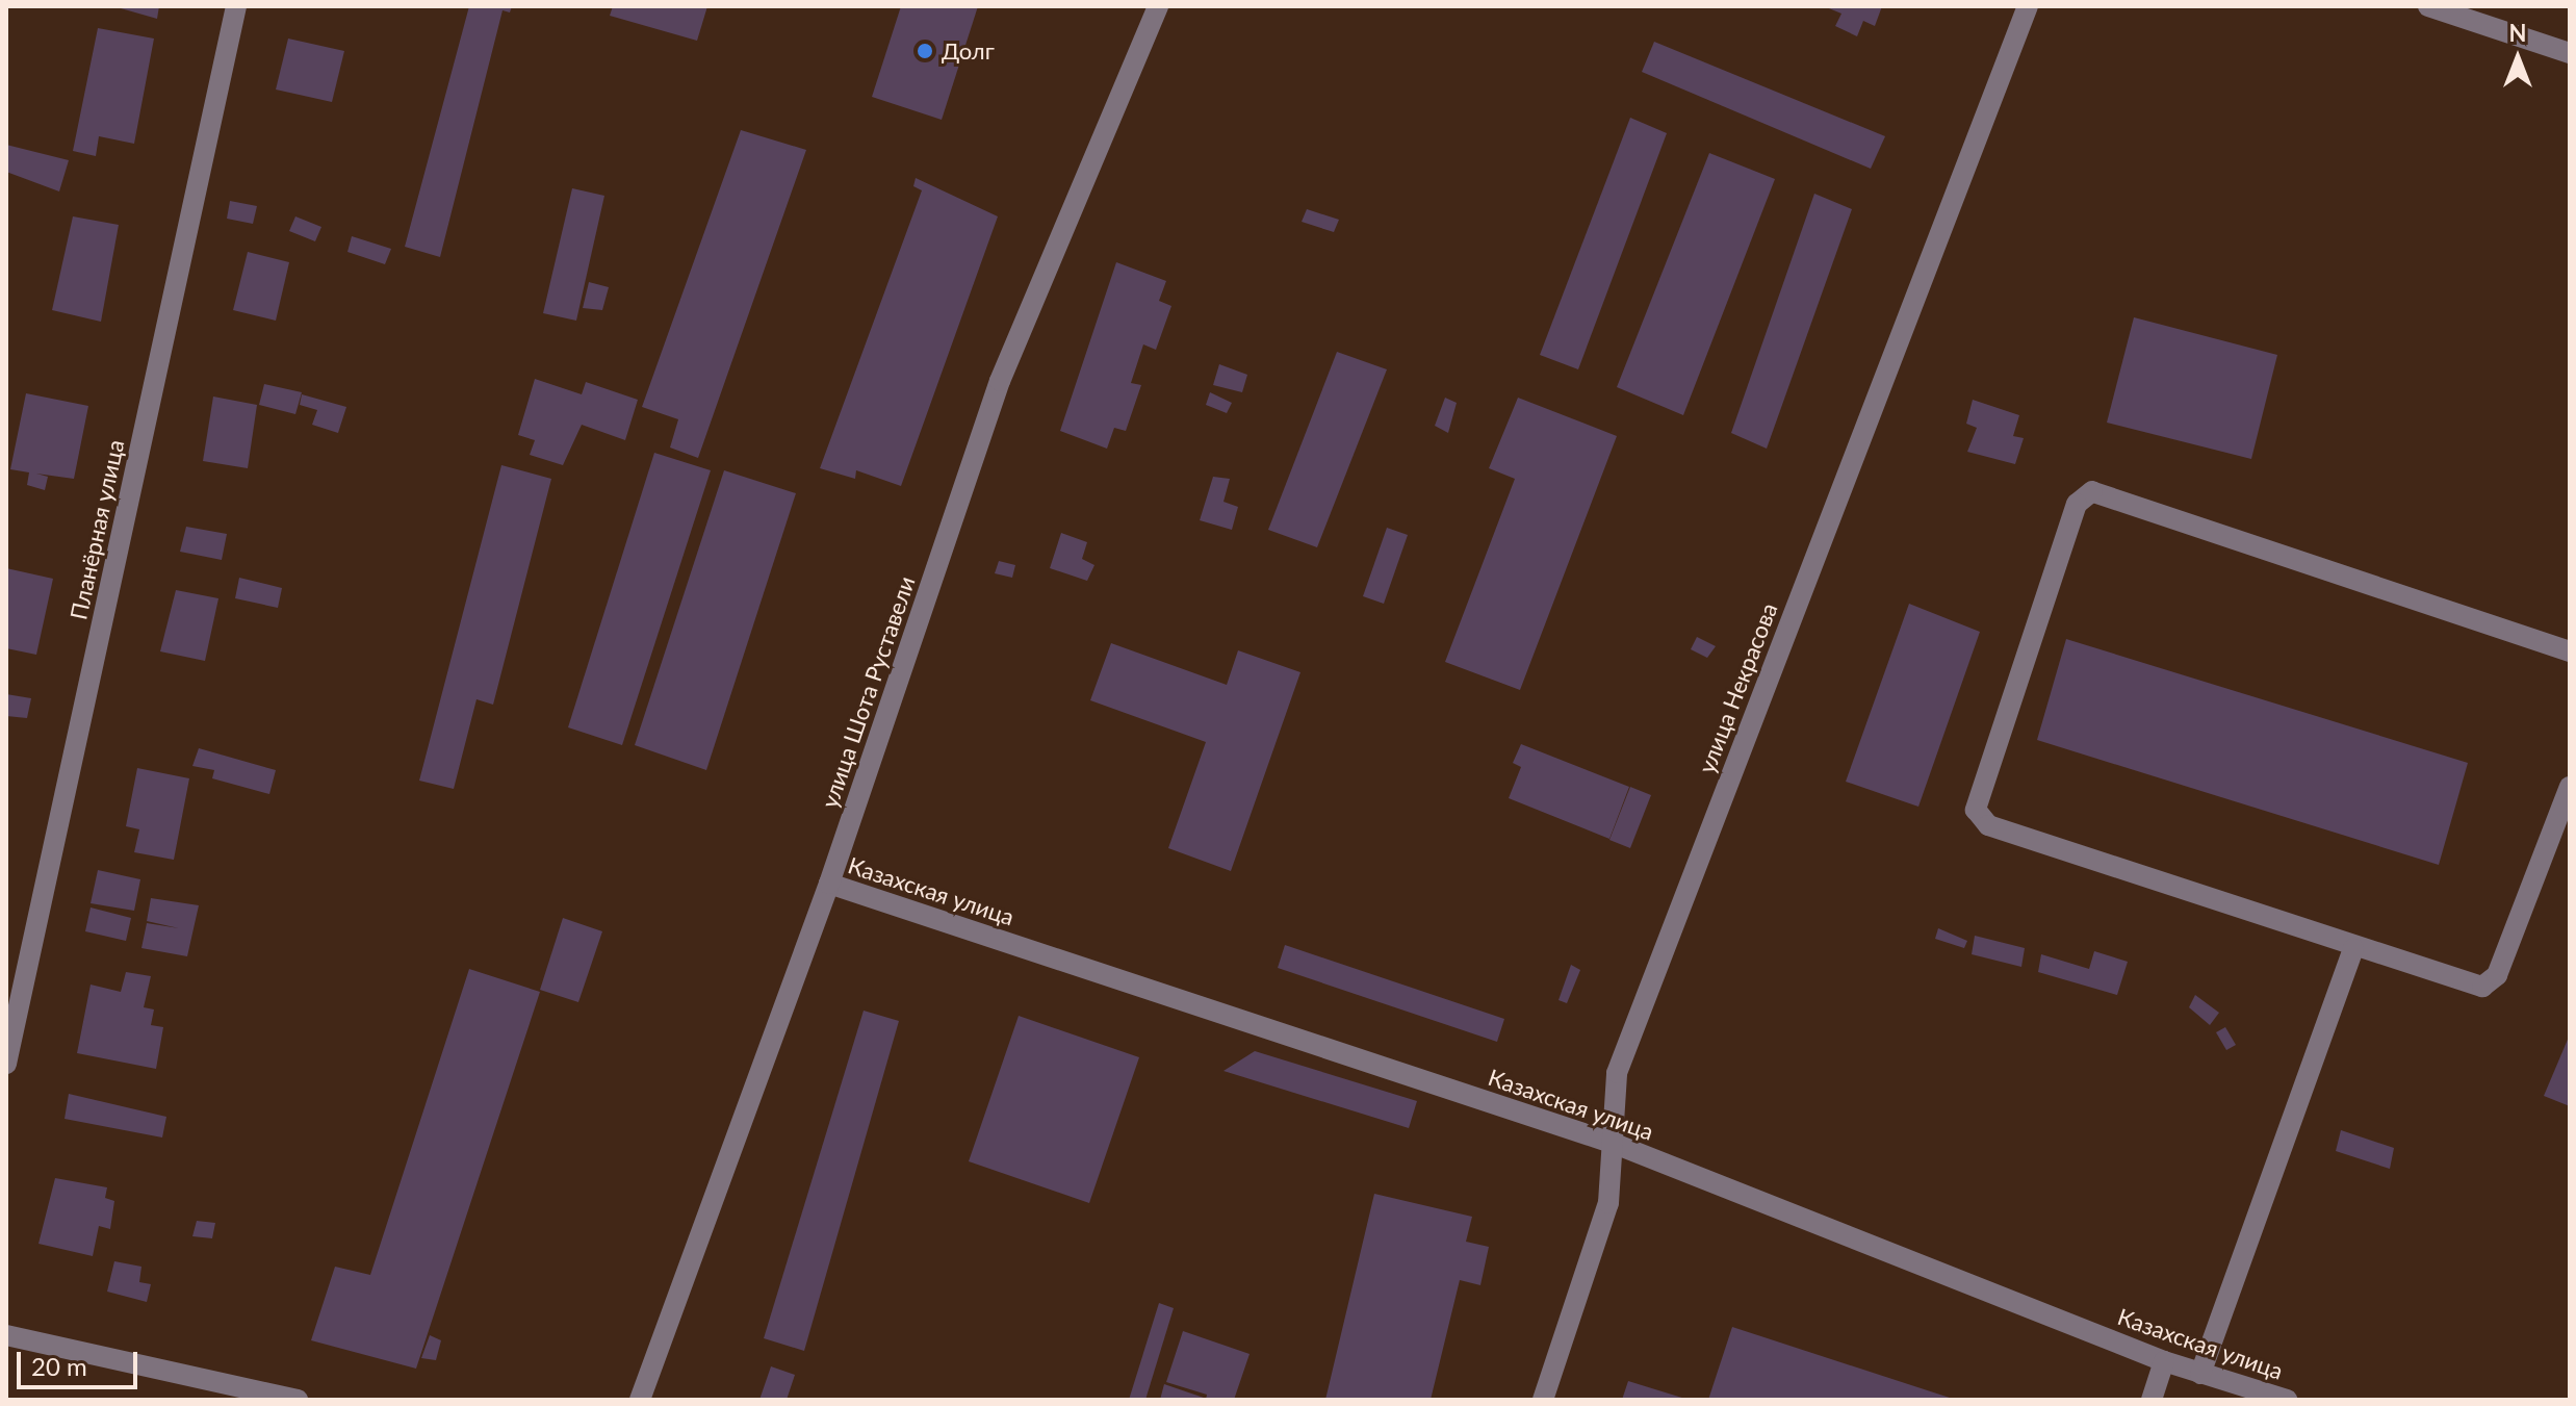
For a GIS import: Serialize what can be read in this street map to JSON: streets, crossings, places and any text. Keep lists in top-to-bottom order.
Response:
{
  "streets": {
    "street": [
      "Планёрная улица",
      "улица Некрасова",
      "улица Шота Руставели",
      "Казахская улица"
    ]
  },
  "crossings": [
    ["улица Некрасова", "Казахская улица"],
    ["улица Шота Руставели", "Казахская улица"]
  ],
  "places": ["Долг"],
  "scale_bar": "20 m",
  "north": "top"
}
